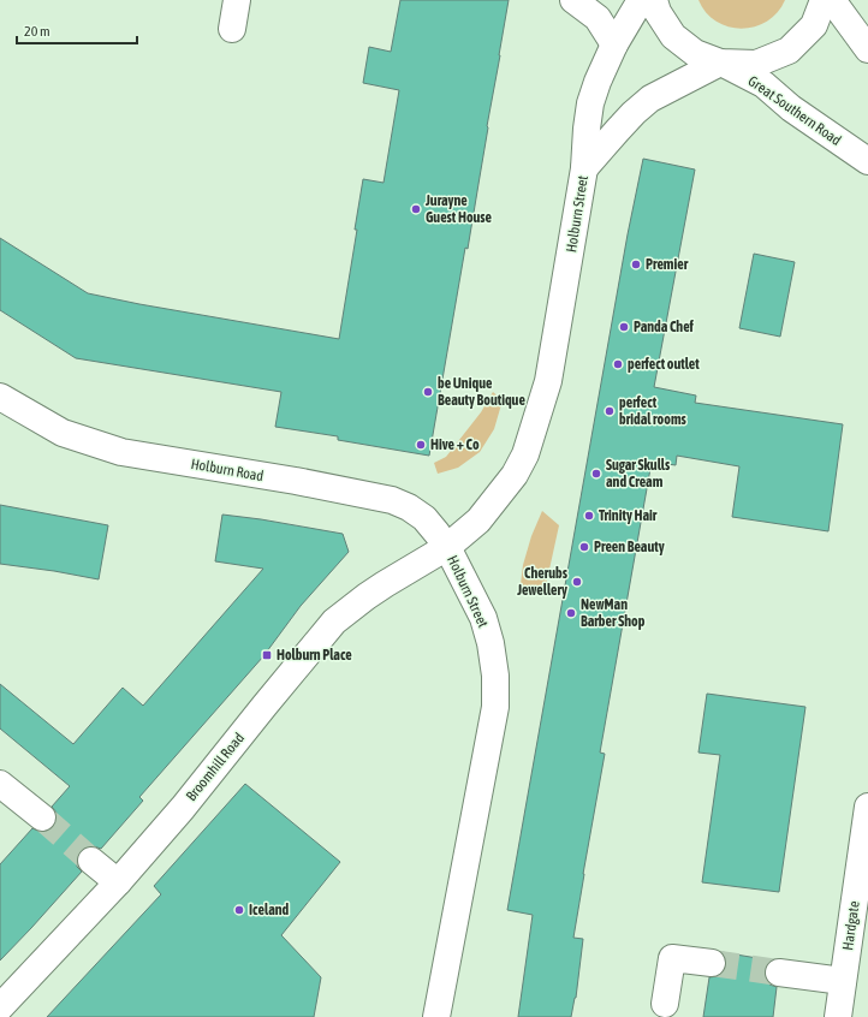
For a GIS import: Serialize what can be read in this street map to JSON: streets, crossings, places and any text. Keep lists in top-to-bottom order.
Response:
{
  "streets": {
    "street": [
      "Great Southern Road",
      "Holburn Street",
      "Holburn Road",
      "Broomhill Road",
      "Hardgate"
    ]
  },
  "crossings": [
    ["Great Southern Road", "Holburn Street"],
    ["Holburn Street", "Holburn Road"],
    ["Holburn Street", "Broomhill Road"],
    ["Holburn Road", "Broomhill Road"]
  ],
  "places": {
    "other": [
      "Jurayne Guest House",
      "Premier",
      "Panda Chef",
      "perfect outlet",
      "be Unique Beauty Boutique",
      "perfect bridal rooms",
      "Hive + Co",
      "Sugar Skulls and Cream",
      "Trinity Hair",
      "Preen Beauty",
      "Cherubs Jewellery",
      "NewMan Barber Shop",
      "Iceland"
    ],
    "transit": ["Holburn Place"]
  },
  "scale_bar": "20 m"
}
